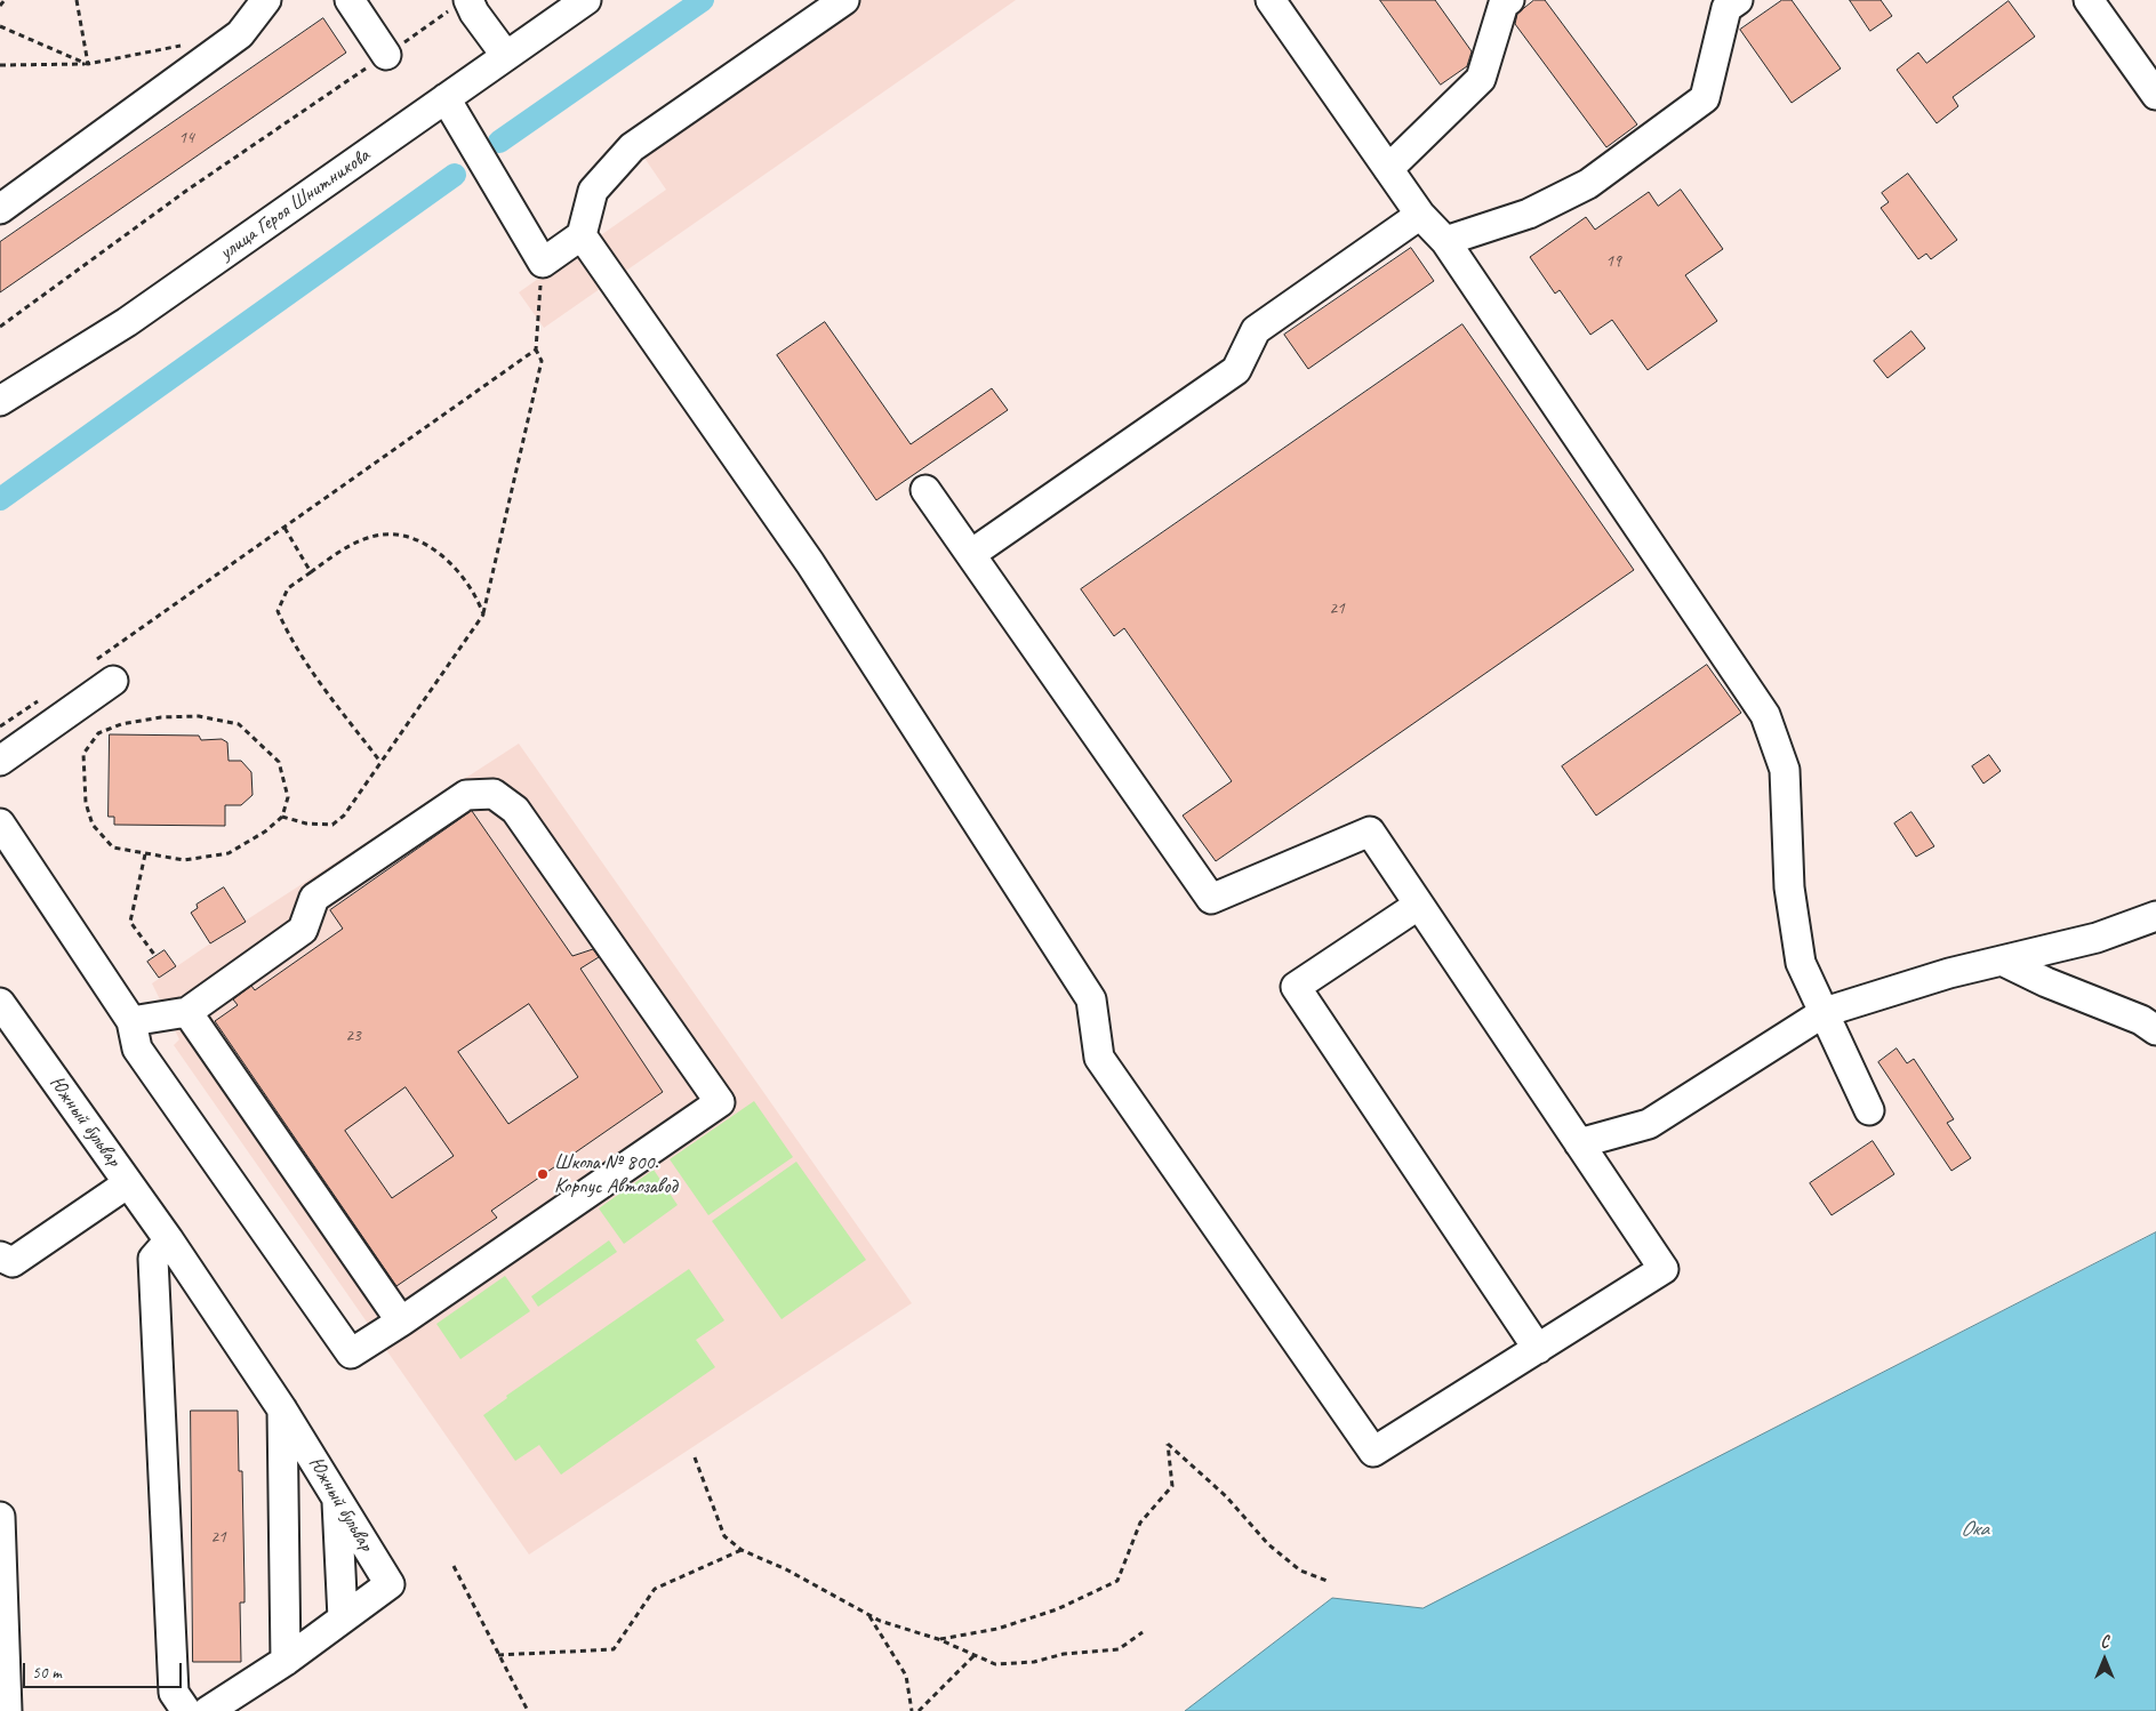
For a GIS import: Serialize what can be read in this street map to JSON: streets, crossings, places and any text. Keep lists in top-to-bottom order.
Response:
{
  "streets": {
    "street": ["улица Героя Шнитникова", "Южный бульвар"]
  },
  "water": ["Ока"],
  "places": ["Школа № 800. Корпус Автозавод"],
  "house_numbers": [
    "14",
    "19",
    "21",
    "23",
    "21"
  ],
  "scale_bar": "50 m",
  "north": "top"
}
